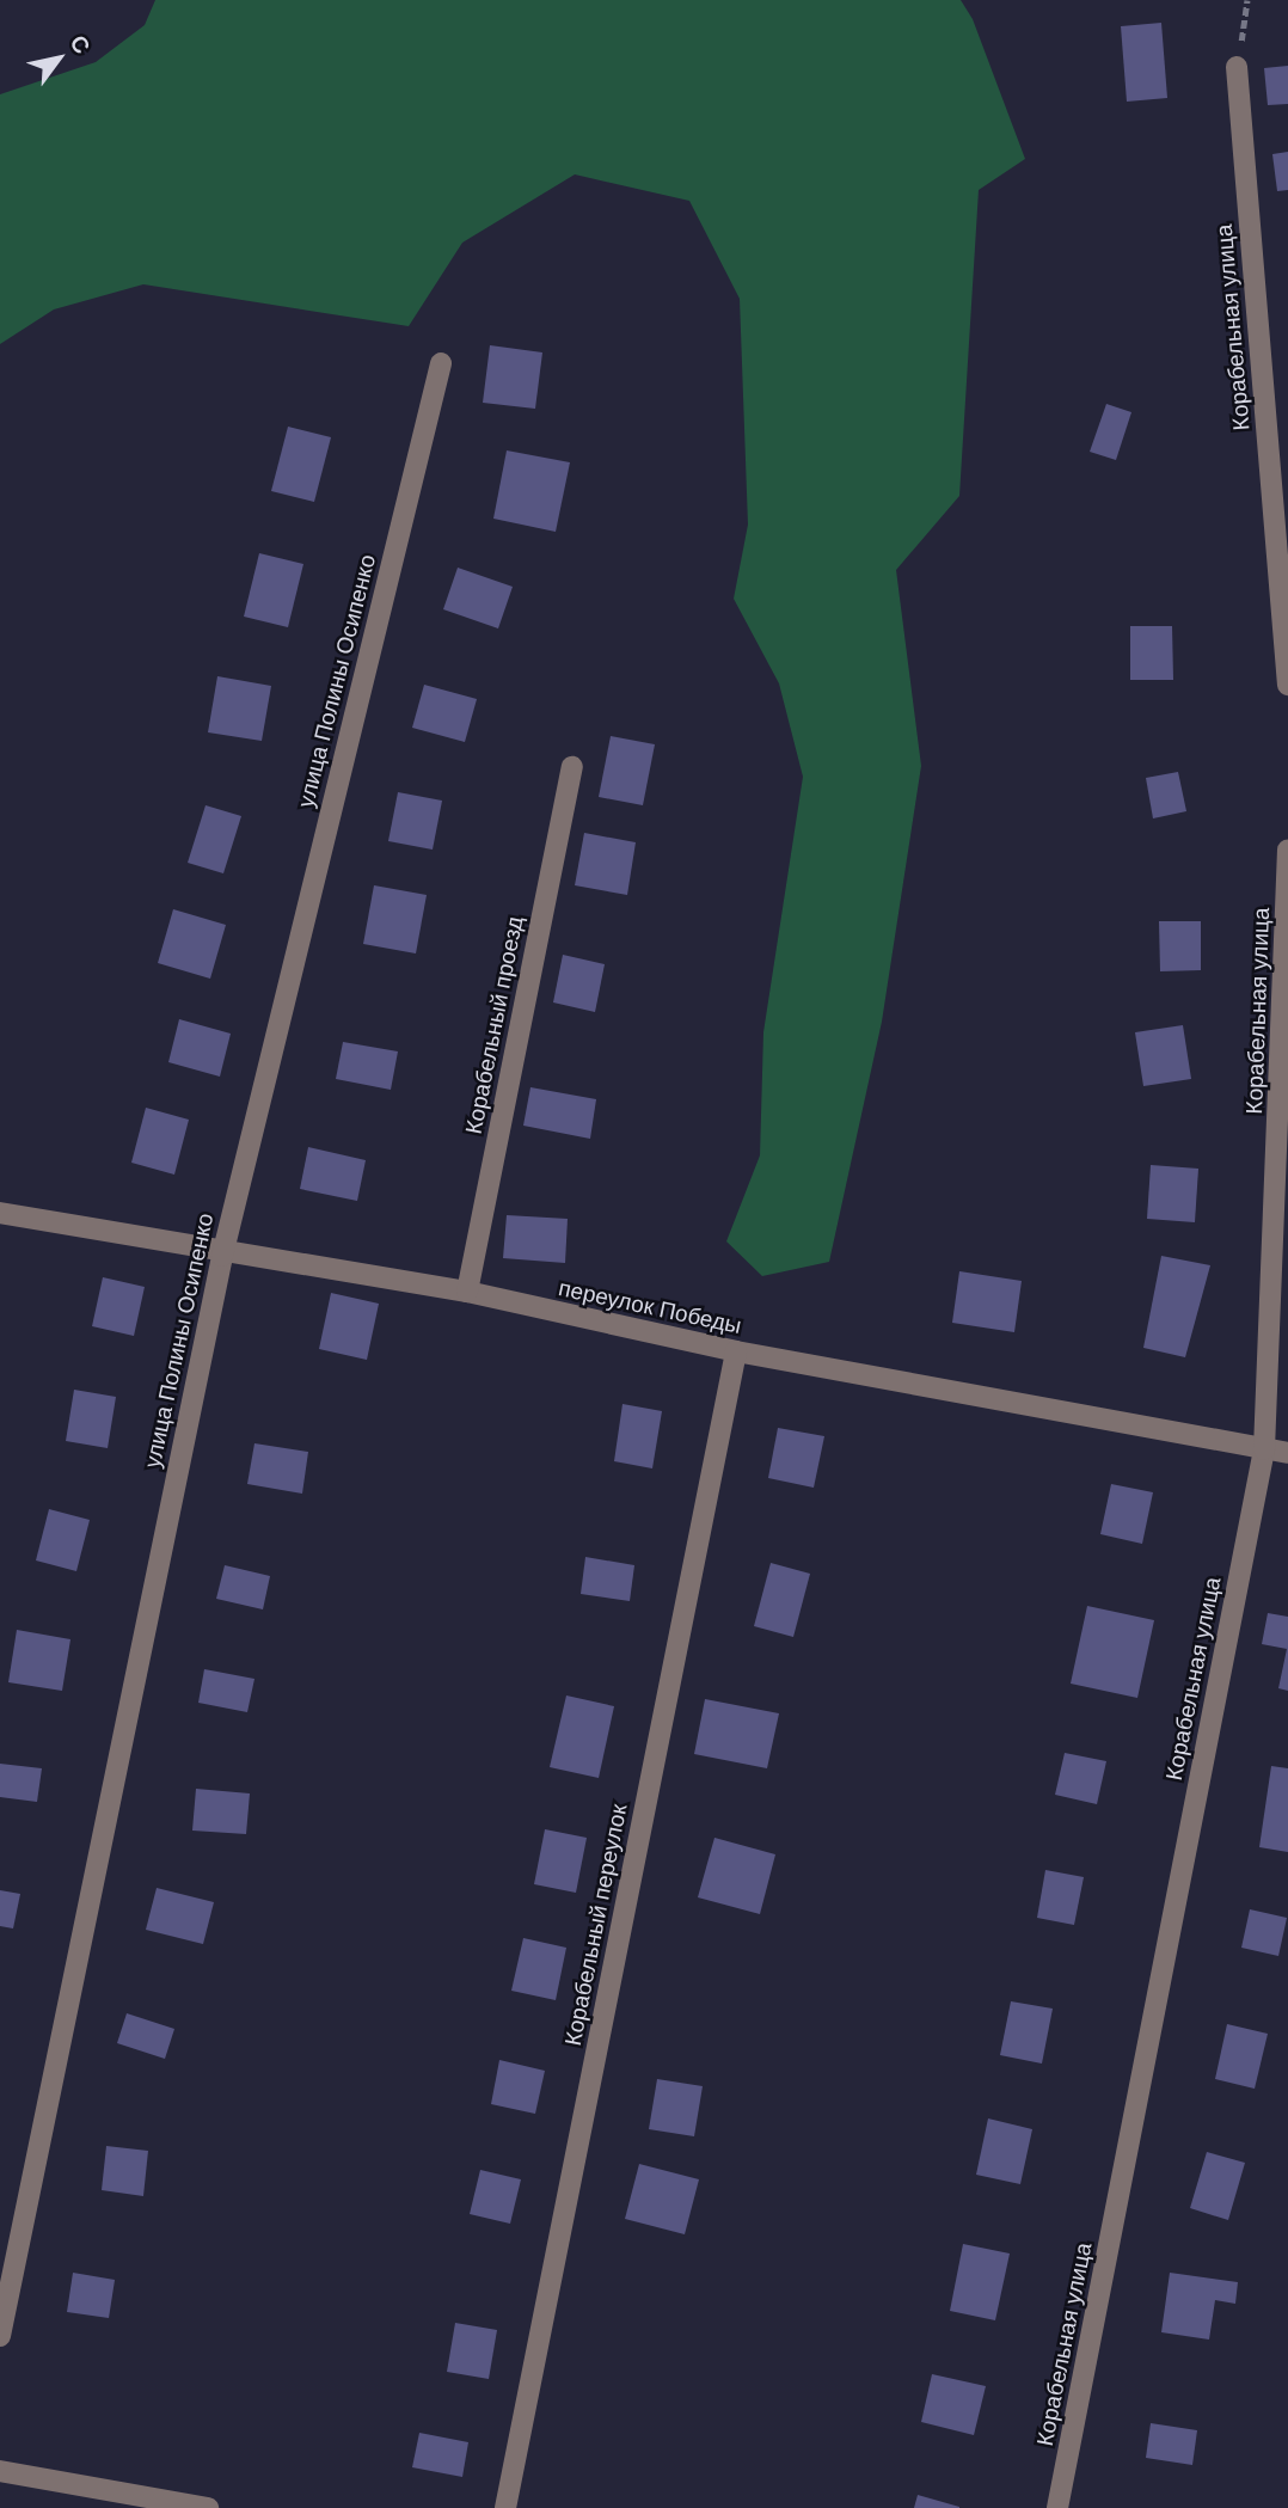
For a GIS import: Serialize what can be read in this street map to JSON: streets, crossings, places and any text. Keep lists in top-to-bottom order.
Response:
{
  "streets": {
    "street": [
      "Корабельная улица",
      "улица Полины Осипенко",
      "Корабельный проезд",
      "переулок Победы",
      "Корабельный переулок"
    ]
  },
  "crossings": [
    ["Корабельная улица", "переулок Победы"],
    ["улица Полины Осипенко", "переулок Победы"],
    ["Корабельный проезд", "переулок Победы"],
    ["переулок Победы", "Корабельный переулок"]
  ],
  "north": "top right"
}
